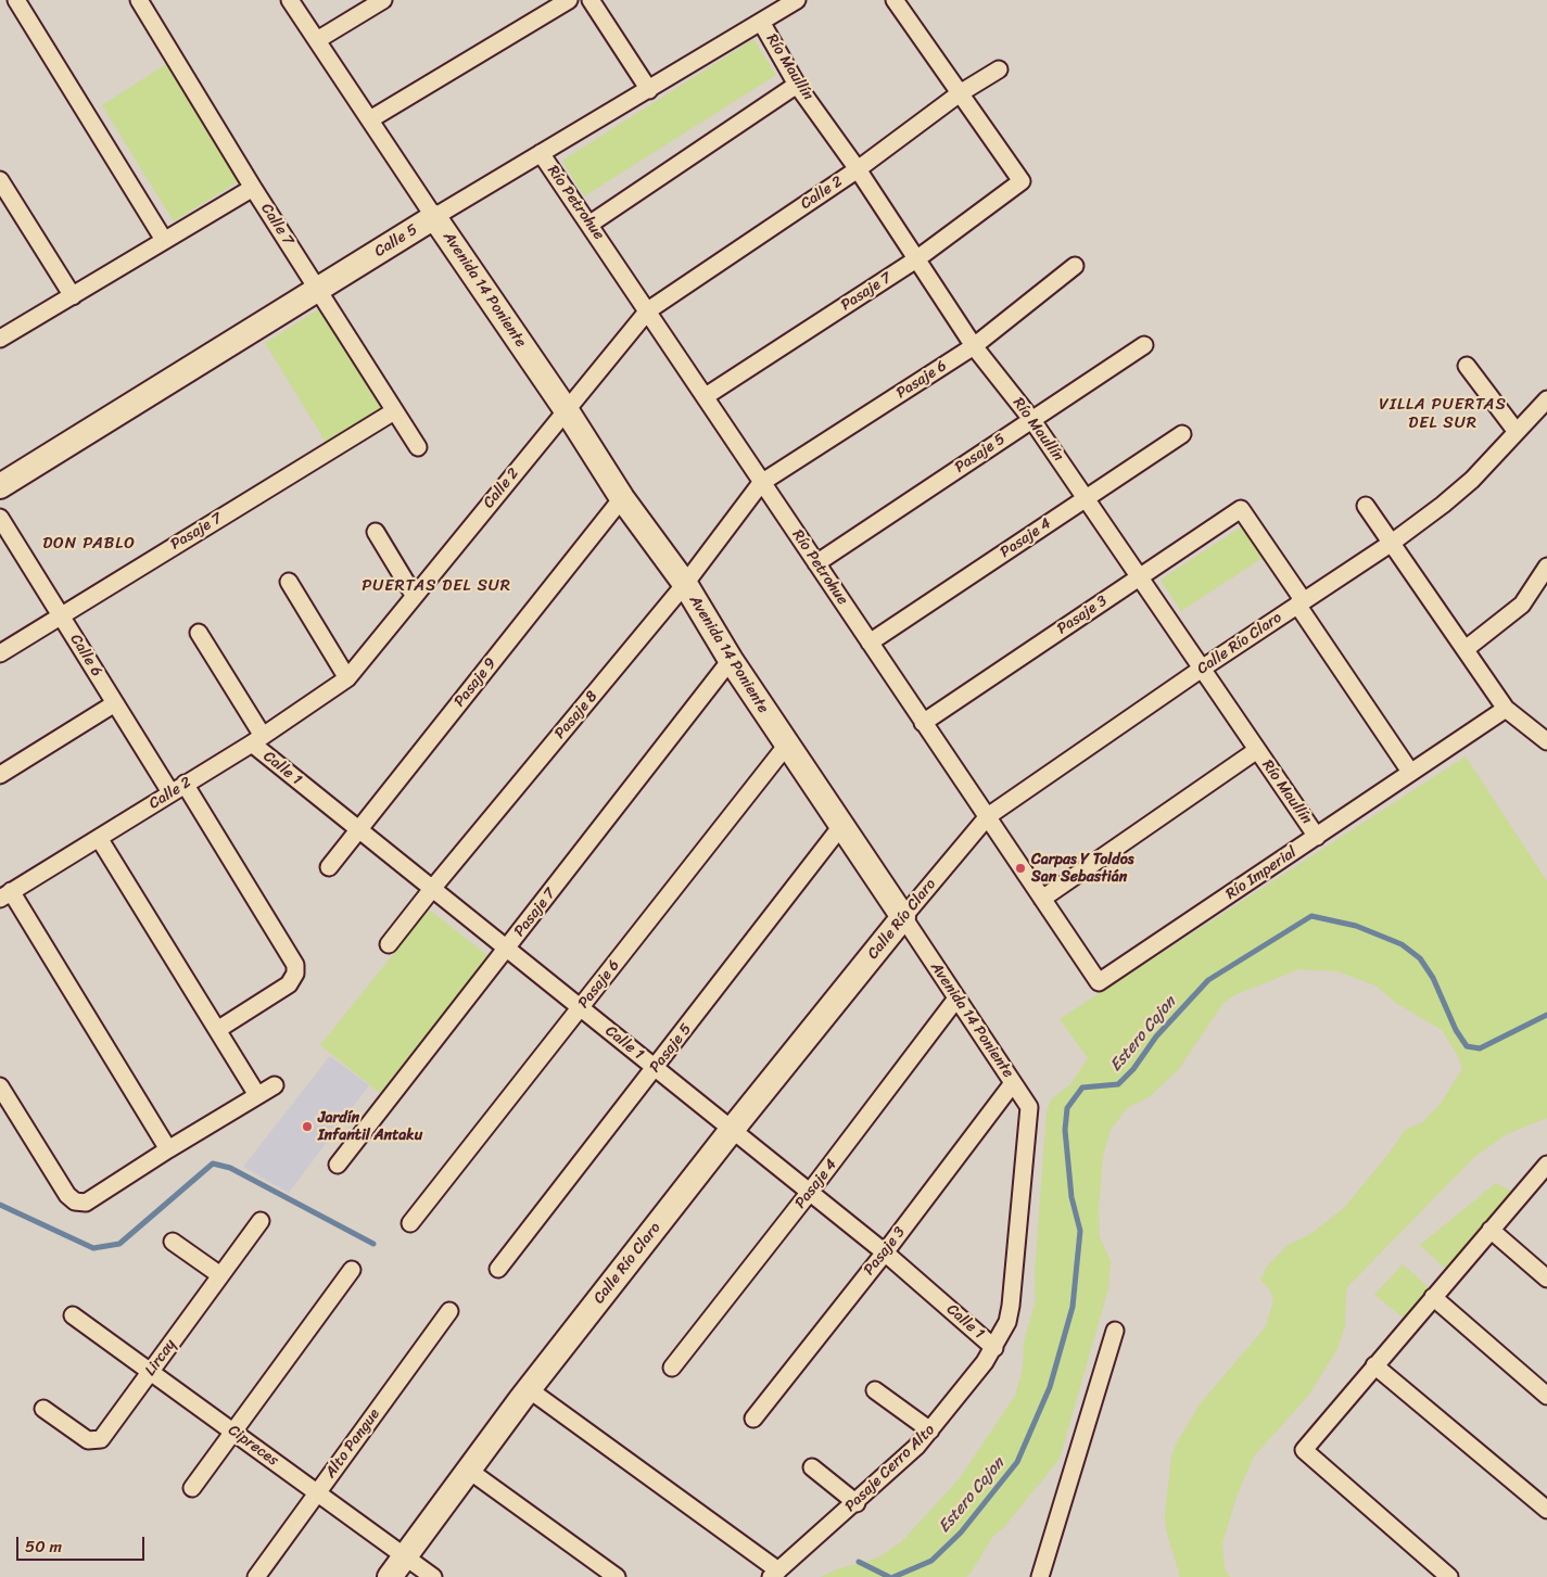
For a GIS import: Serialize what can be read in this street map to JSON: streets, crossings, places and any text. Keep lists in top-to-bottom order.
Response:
{
  "streets": {
    "street": [
      "Río Maullín",
      "Calle 2",
      "Río Petrohue",
      "Calle 7",
      "Calle 5",
      "Avenida 14 Poniente",
      "Pasaje 7",
      "Pasaje 6",
      "Pasaje 5",
      "Pasaje 4",
      "Pasaje 3",
      "Calle Río Claro",
      "Calle 6",
      "Pasaje 9",
      "Pasaje 8",
      "Calle 1",
      "Río Imperial",
      "Lircay",
      "Alto Pangue",
      "Cipreces",
      "Pasaje Cerro Alto"
    ]
  },
  "crossings": [
    ["Río Maullín", "Calle 2"],
    ["Río Maullín", "Calle 5"],
    ["Río Maullín", "Pasaje 7"],
    ["Río Maullín", "Pasaje 6"],
    ["Río Maullín", "Pasaje 5"],
    ["Río Maullín", "Pasaje 4"],
    ["Río Maullín", "Pasaje 3"],
    ["Río Maullín", "Calle Río Claro"],
    ["Río Maullín", "Río Imperial"],
    ["Calle 2", "Río Petrohue"],
    ["Calle 2", "Avenida 14 Poniente"],
    ["Calle 2", "Pasaje 7"],
    ["Calle 2", "Calle 6"],
    ["Calle 2", "Calle 1"],
    ["Río Petrohue", "Calle 5"],
    ["Río Petrohue", "Pasaje 7"],
    ["Río Petrohue", "Pasaje 6"],
    ["Río Petrohue", "Pasaje 5"],
    ["Río Petrohue", "Pasaje 4"],
    ["Río Petrohue", "Pasaje 3"],
    ["Río Petrohue", "Calle Río Claro"],
    ["Río Petrohue", "Pasaje 8"],
    ["Río Petrohue", "Río Imperial"],
    ["Calle 7", "Calle 5"],
    ["Calle 7", "Pasaje 7"],
    ["Calle 5", "Avenida 14 Poniente"],
    ["Avenida 14 Poniente", "Pasaje 7"],
    ["Avenida 14 Poniente", "Pasaje 6"],
    ["Avenida 14 Poniente", "Pasaje 5"],
    ["Avenida 14 Poniente", "Pasaje 4"],
    ["Avenida 14 Poniente", "Pasaje 3"],
    ["Avenida 14 Poniente", "Calle Río Claro"],
    ["Avenida 14 Poniente", "Pasaje 9"],
    ["Avenida 14 Poniente", "Pasaje 8"],
    ["Avenida 14 Poniente", "Calle 1"],
    ["Avenida 14 Poniente", "Pasaje Cerro Alto"],
    ["Pasaje 7", "Calle 6"],
    ["Pasaje 7", "Calle 1"],
    ["Pasaje 6", "Pasaje 8"],
    ["Pasaje 6", "Calle 1"],
    ["Pasaje 5", "Calle 1"],
    ["Pasaje 4", "Calle 1"],
    ["Pasaje 3", "Calle Río Claro"],
    ["Pasaje 3", "Calle 1"],
    ["Calle Río Claro", "Calle 1"],
    ["Calle Río Claro", "Cipreces"],
    ["Pasaje 9", "Calle 1"],
    ["Pasaje 8", "Calle 1"],
    ["Calle 1", "Pasaje Cerro Alto"],
    ["Lircay", "Cipreces"],
    ["Alto Pangue", "Cipreces"]
  ],
  "districts": ["VILLA PUERTAS DEL SUR", "DON PABLO", "PUERTAS DEL SUR"],
  "water": ["Estero Cajon"],
  "places": ["Carpas Y Toldos San Sebastián", "Jardín Infantil Antaku"],
  "scale_bar": "50 m"
}
